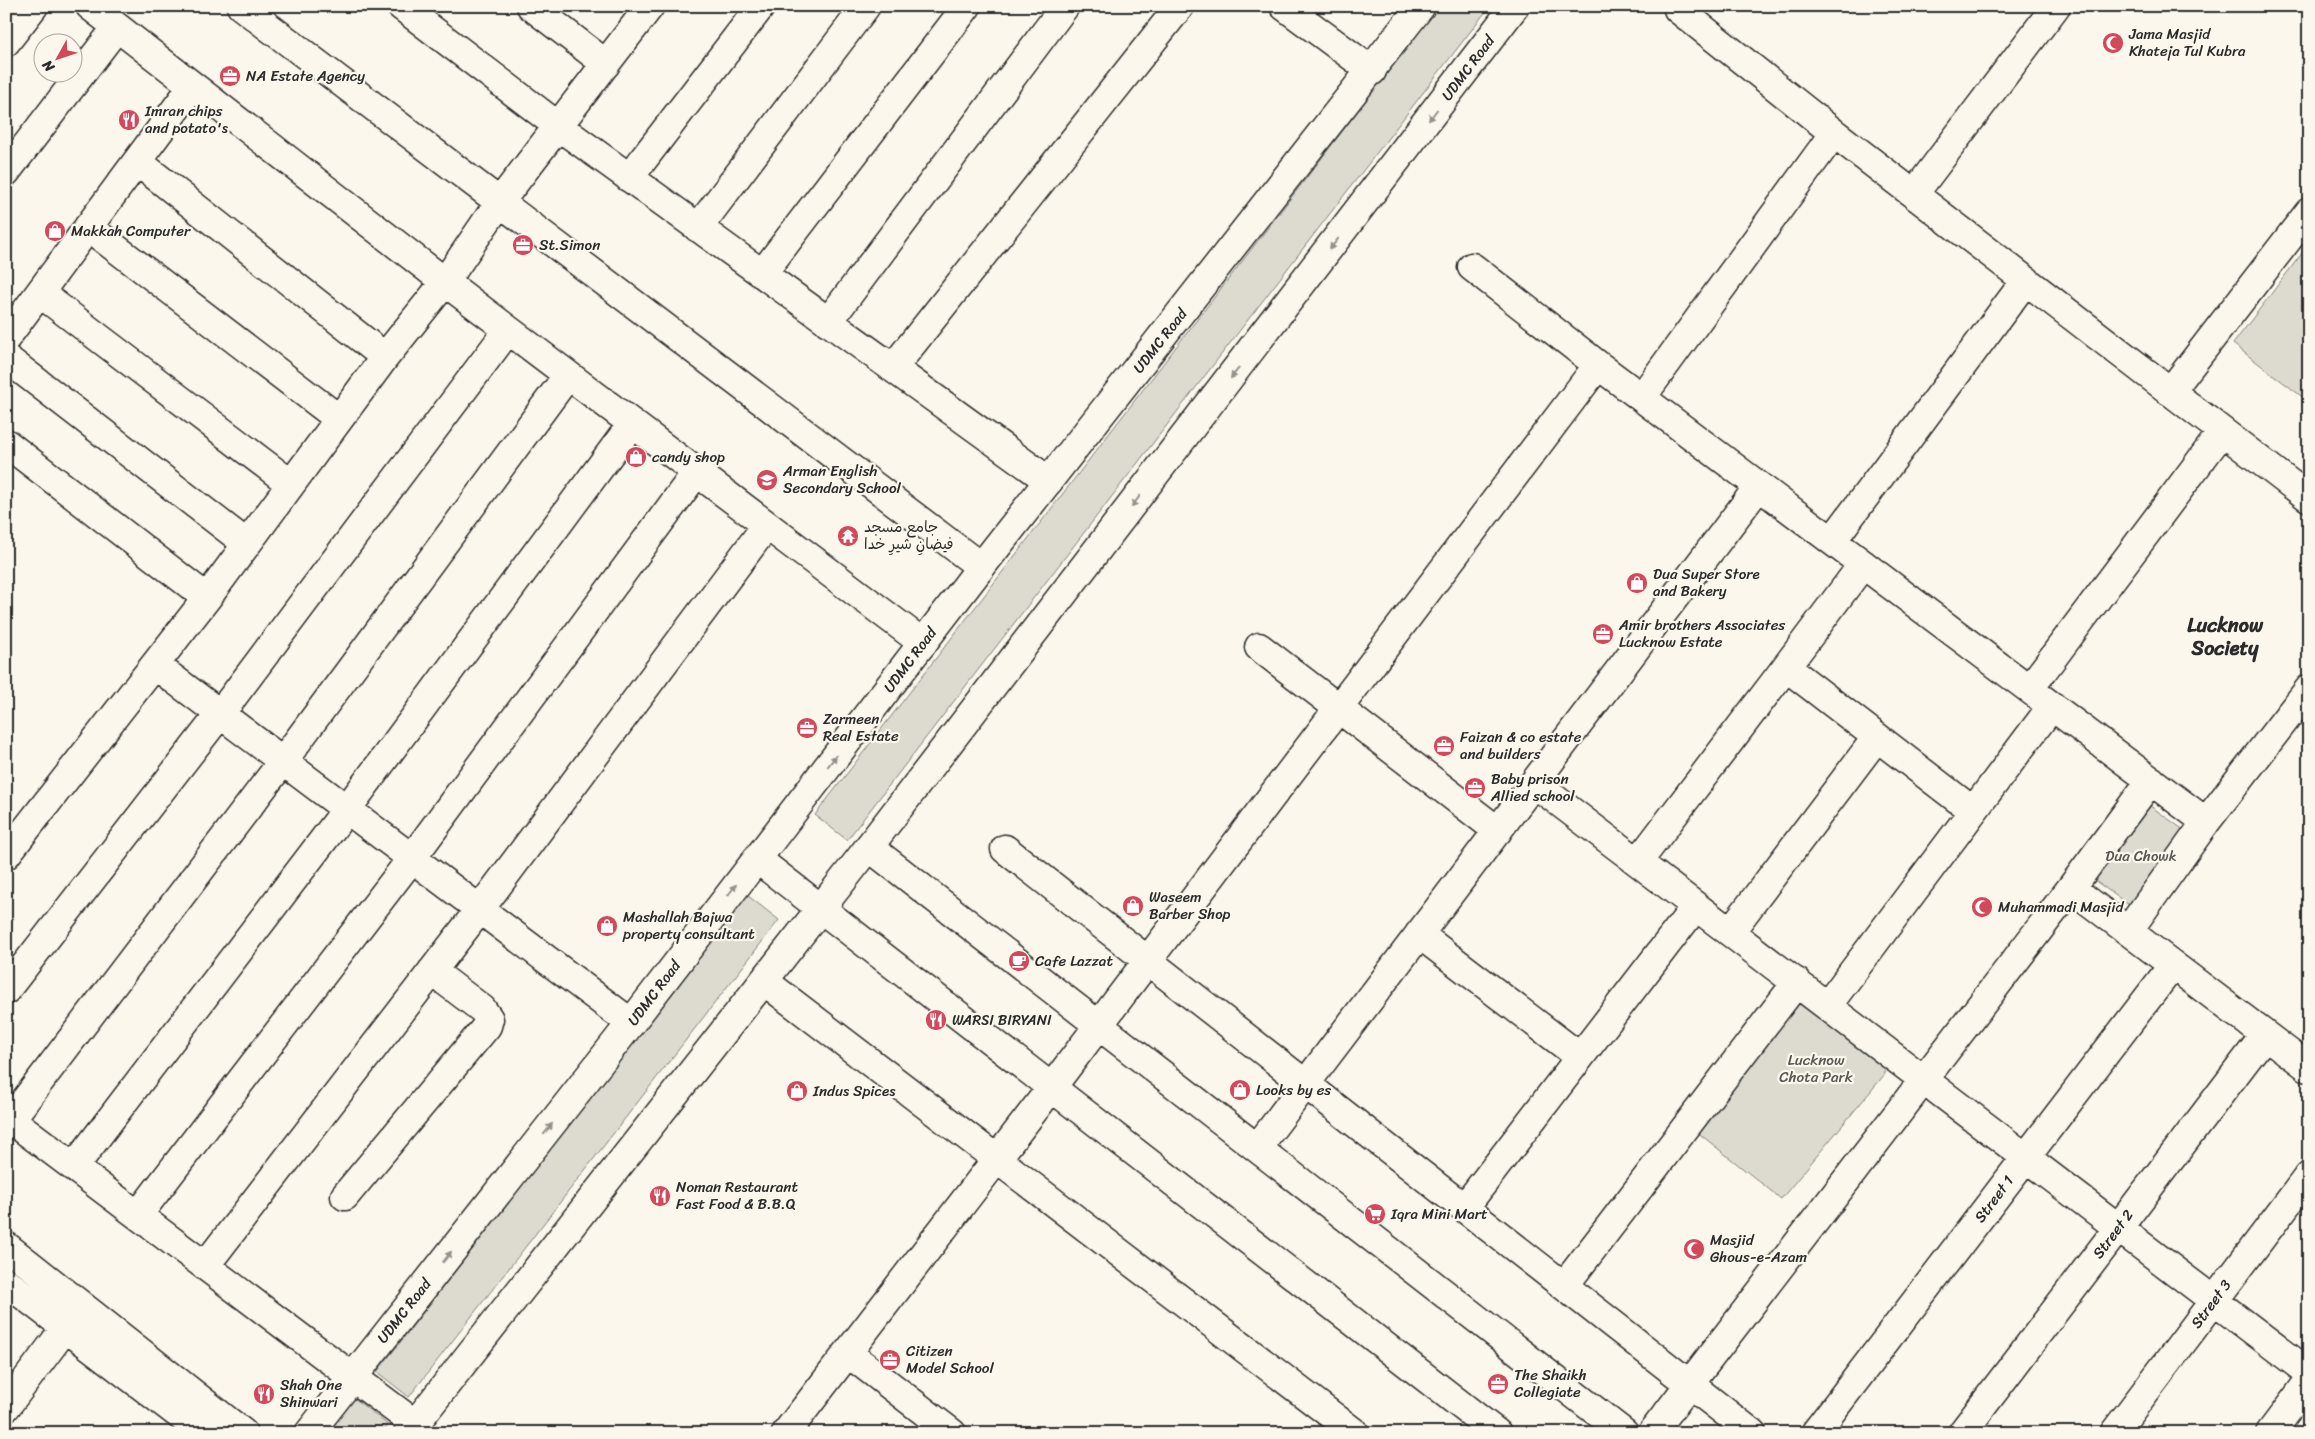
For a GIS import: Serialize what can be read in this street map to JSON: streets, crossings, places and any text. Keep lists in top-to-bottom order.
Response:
{
  "streets": {
    "street": [
      "UDMC Road",
      "Street 1",
      "Street 2",
      "Street 3"
    ]
  },
  "districts": ["Lucknow Society"],
  "parks": ["Dua Chowk", "Lucknow Chota Park"],
  "places": {
    "mosque": ["Jama Masjid Khateja Tul Kubra", "Muhammadi Masjid", "Masjid Ghous-e-Azam"],
    "office": [
      "NA Estate Agency",
      "St.Simon",
      "Amir brothers Associates Lucknow Estate",
      "Zarmeen Real Estate",
      "Faizan & co estate and builders",
      "Baby prison Allied school",
      "Citizen Model School",
      "The Shaikh Collegiate"
    ],
    "restaurant": [
      "Imran chips and potato's",
      "WARSI BIRYANI",
      "Noman Restaurant Fast Food & B.B.Q",
      "Shah One Shinwari"
    ],
    "shop": [
      "Makkah Computer",
      "candy shop",
      "Dua Super Store and Bakery",
      "Waseem Barber Shop",
      "Mashallah Bajwa property consultant",
      "Looks by es",
      "Indus Spices"
    ],
    "school or university": ["Arman English Secondary School"],
    "temple": ["جامع مسجد فیضانِ شیرِ خدا"],
    "cafe": ["Cafe Lazzat"],
    "supermarket": ["Iqra Mini Mart"]
  },
  "north": "bottom left"
}
